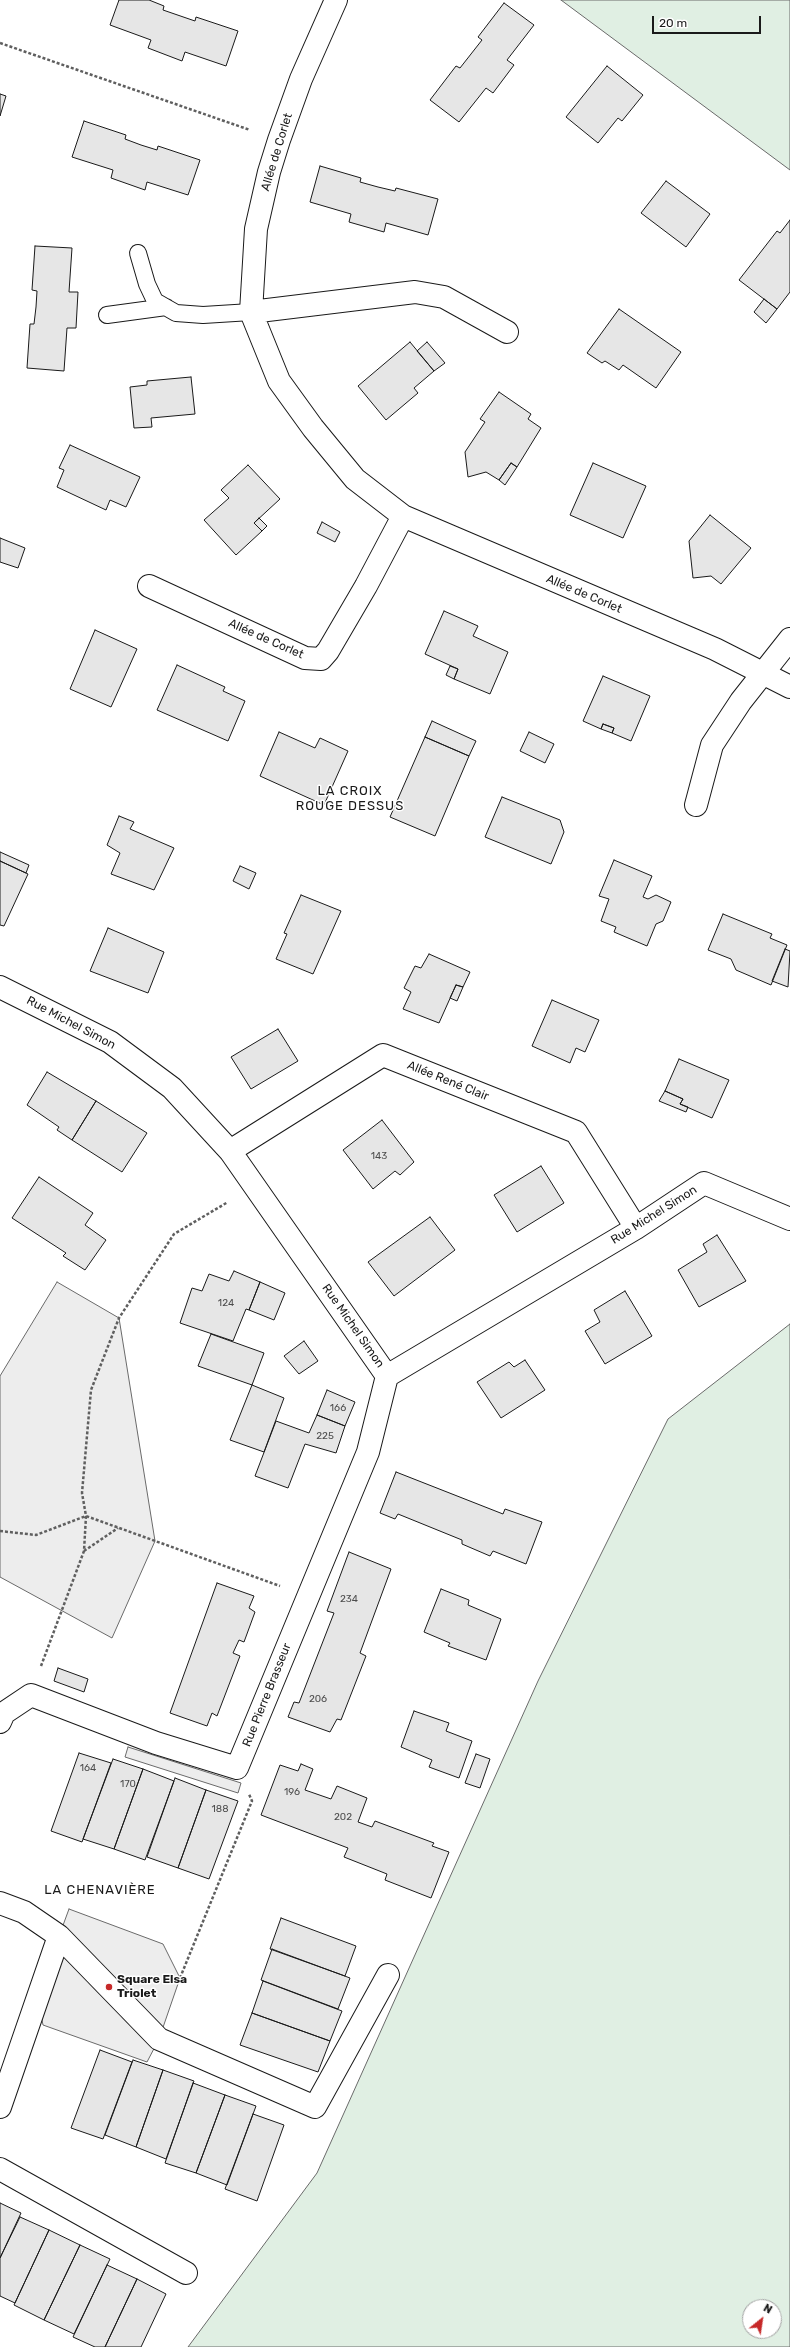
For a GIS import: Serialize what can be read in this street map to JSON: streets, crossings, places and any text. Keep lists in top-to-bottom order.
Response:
{
  "streets": {
    "street": [
      "Allée de Corlet",
      "Rue Michel Simon",
      "Allée René Clair",
      "Rue Pierre Brasseur"
    ]
  },
  "crossings": [
    ["Rue Michel Simon", "Allée René Clair"],
    ["Rue Michel Simon", "Rue Pierre Brasseur"]
  ],
  "districts": ["LA CROIX ROUGE DESSUS", "LA CHENAVIÈRE"],
  "places": ["Square Elsa Triolet"],
  "house_numbers": [
    "143",
    "124",
    "166",
    "225",
    "234",
    "206",
    "164",
    "170",
    "196",
    "188",
    "202"
  ],
  "scale_bar": "20 m",
  "north": "top right"
}
